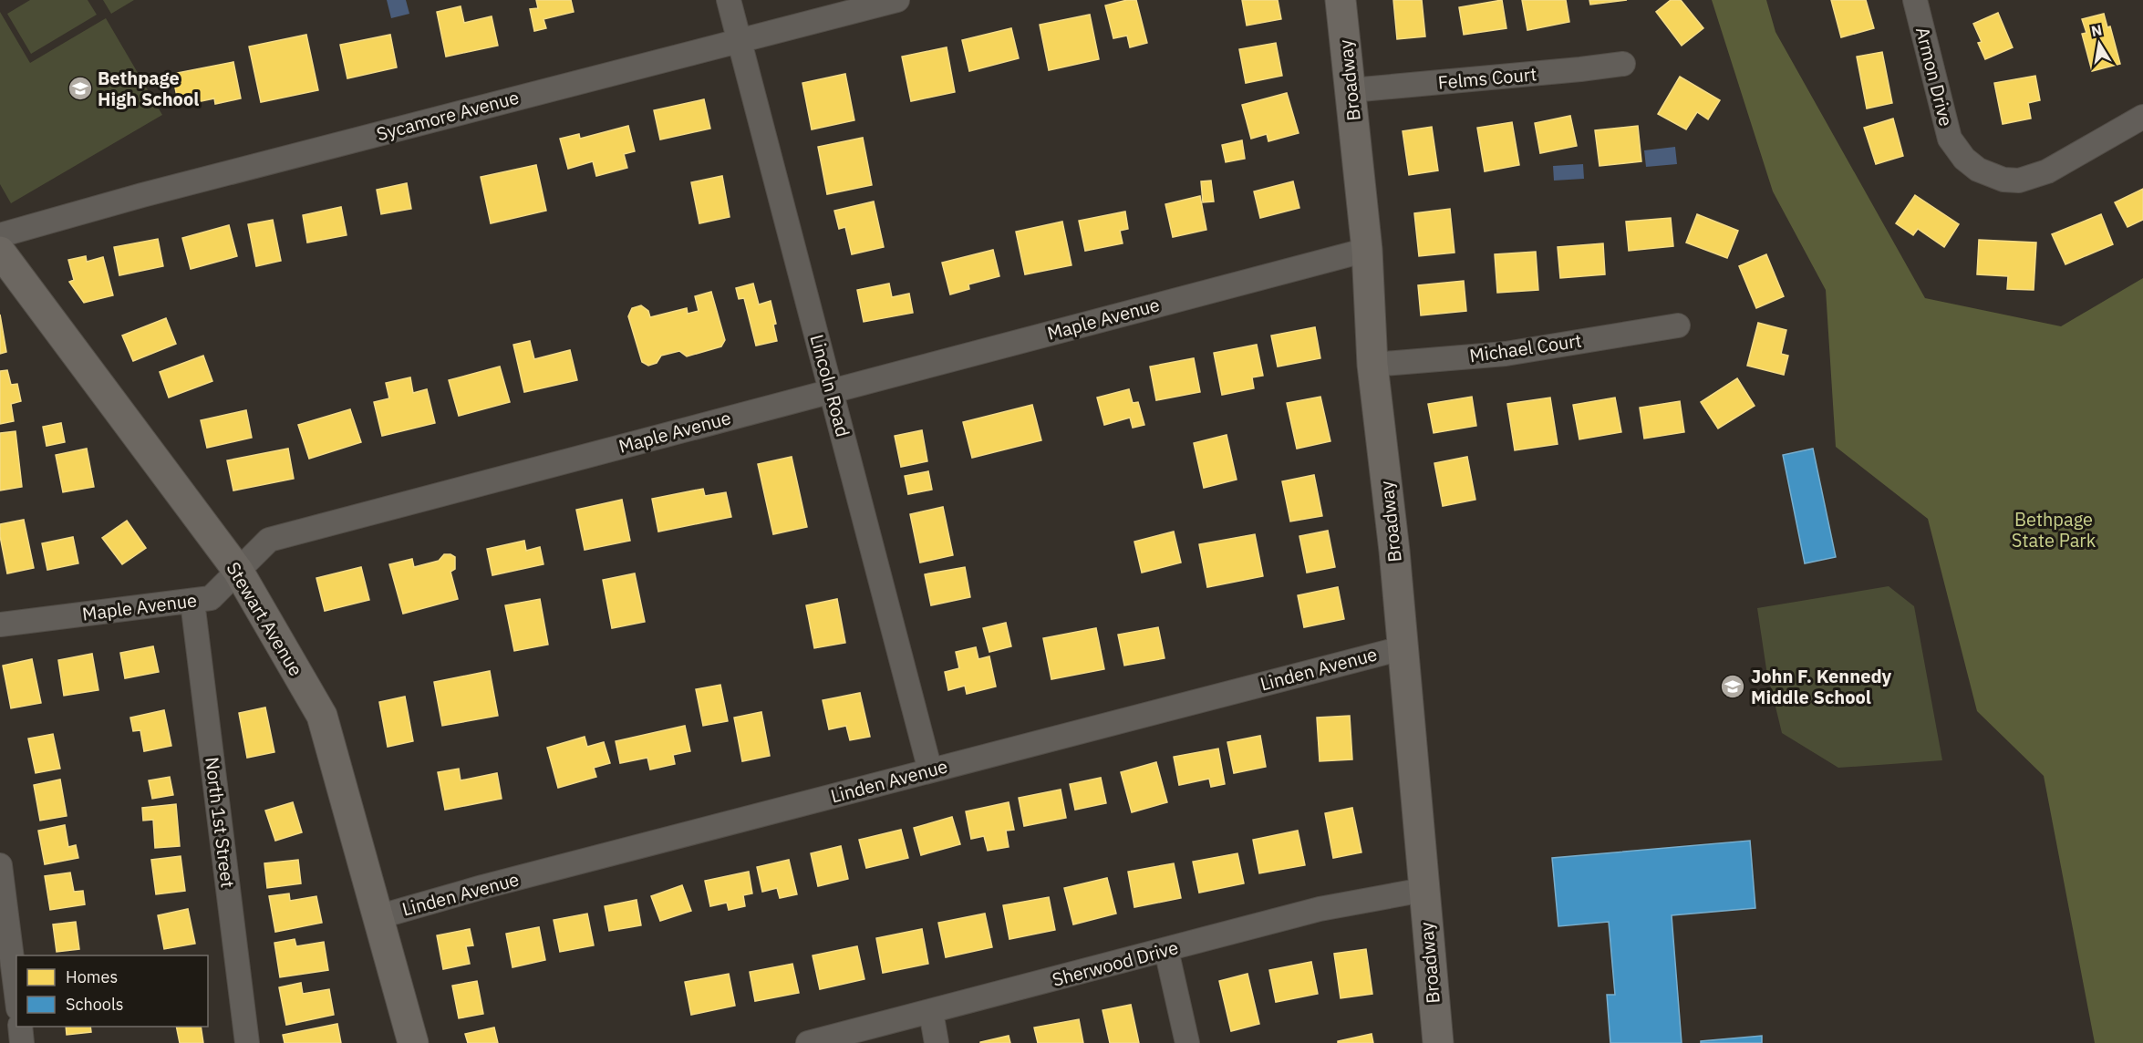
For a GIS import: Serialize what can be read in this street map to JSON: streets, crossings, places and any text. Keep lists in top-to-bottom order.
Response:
{
  "streets": {
    "main road": ["Broadway", "Stewart Avenue"],
    "street": [
      "Armon Drive",
      "Felms Court",
      "Sycamore Avenue",
      "Maple Avenue",
      "Michael Court",
      "Lincoln Road",
      "Linden Avenue",
      "North 1st Street",
      "Sherwood Drive"
    ]
  },
  "crossings": [
    ["Felms Court", "Broadway"],
    ["Broadway", "Maple Avenue"],
    ["Broadway", "Michael Court"],
    ["Broadway", "Linden Avenue"],
    ["Broadway", "Sherwood Drive"],
    ["Sycamore Avenue", "Lincoln Road"],
    ["Maple Avenue", "Lincoln Road"],
    ["Maple Avenue", "Stewart Avenue"],
    ["Maple Avenue", "North 1st Street"],
    ["Lincoln Road", "Linden Avenue"],
    ["Stewart Avenue", "Linden Avenue"]
  ],
  "parks": ["Bethpage State Park"],
  "places": {
    "school or university": ["Bethpage High School", "John F. Kennedy Middle School"]
  },
  "legend": ["Homes", "Schools"],
  "north": "top"
}
